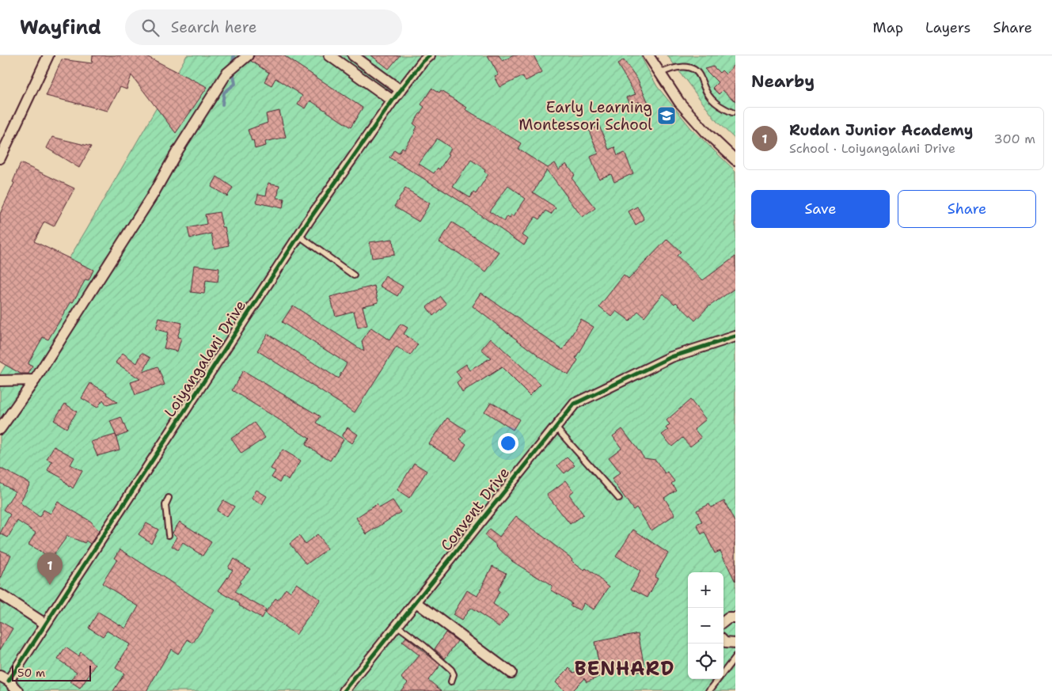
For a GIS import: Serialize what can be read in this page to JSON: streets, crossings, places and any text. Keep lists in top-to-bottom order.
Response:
{
  "streets": {
    "street": ["Loiyangalani Drive", "Convent Drive"]
  },
  "districts": ["BENHARD"],
  "places": {
    "school or university": ["Early Learning Montessori School"]
  },
  "scale_bar": "50 m",
  "page": {
    "header": "Wayfind",
    "search": "Search here",
    "nav": ["Map", "Layers", "Share"],
    "heading": "Nearby",
    "list": [
      {
        "mark": "1",
        "name": "Rudan Junior Academy",
        "note": "School · Loiyangalani Drive",
        "value": "300 m"
      }
    ],
    "buttons": ["Save", "Share"],
    "pins": "1",
    "map_buttons": ["+", "−"],
    "scale": "50 m"
  }
}
